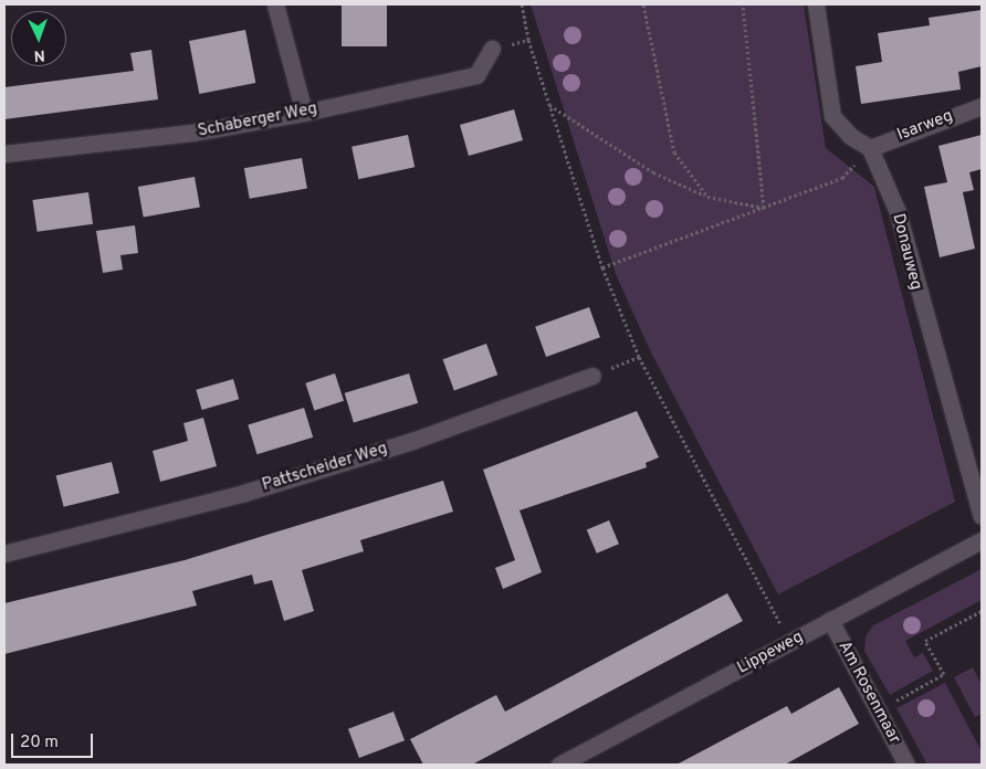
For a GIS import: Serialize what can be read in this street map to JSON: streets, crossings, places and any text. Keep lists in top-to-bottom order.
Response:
{
  "streets": {
    "street": [
      "Schaberger Weg",
      "Isarweg",
      "Donauweg",
      "Pattscheider Weg",
      "Lippeweg",
      "Am Rosenmaar"
    ]
  },
  "crossings": [
    ["Isarweg", "Donauweg"],
    ["Lippeweg", "Am Rosenmaar"]
  ],
  "scale_bar": "20 m",
  "north": "bottom"
}
